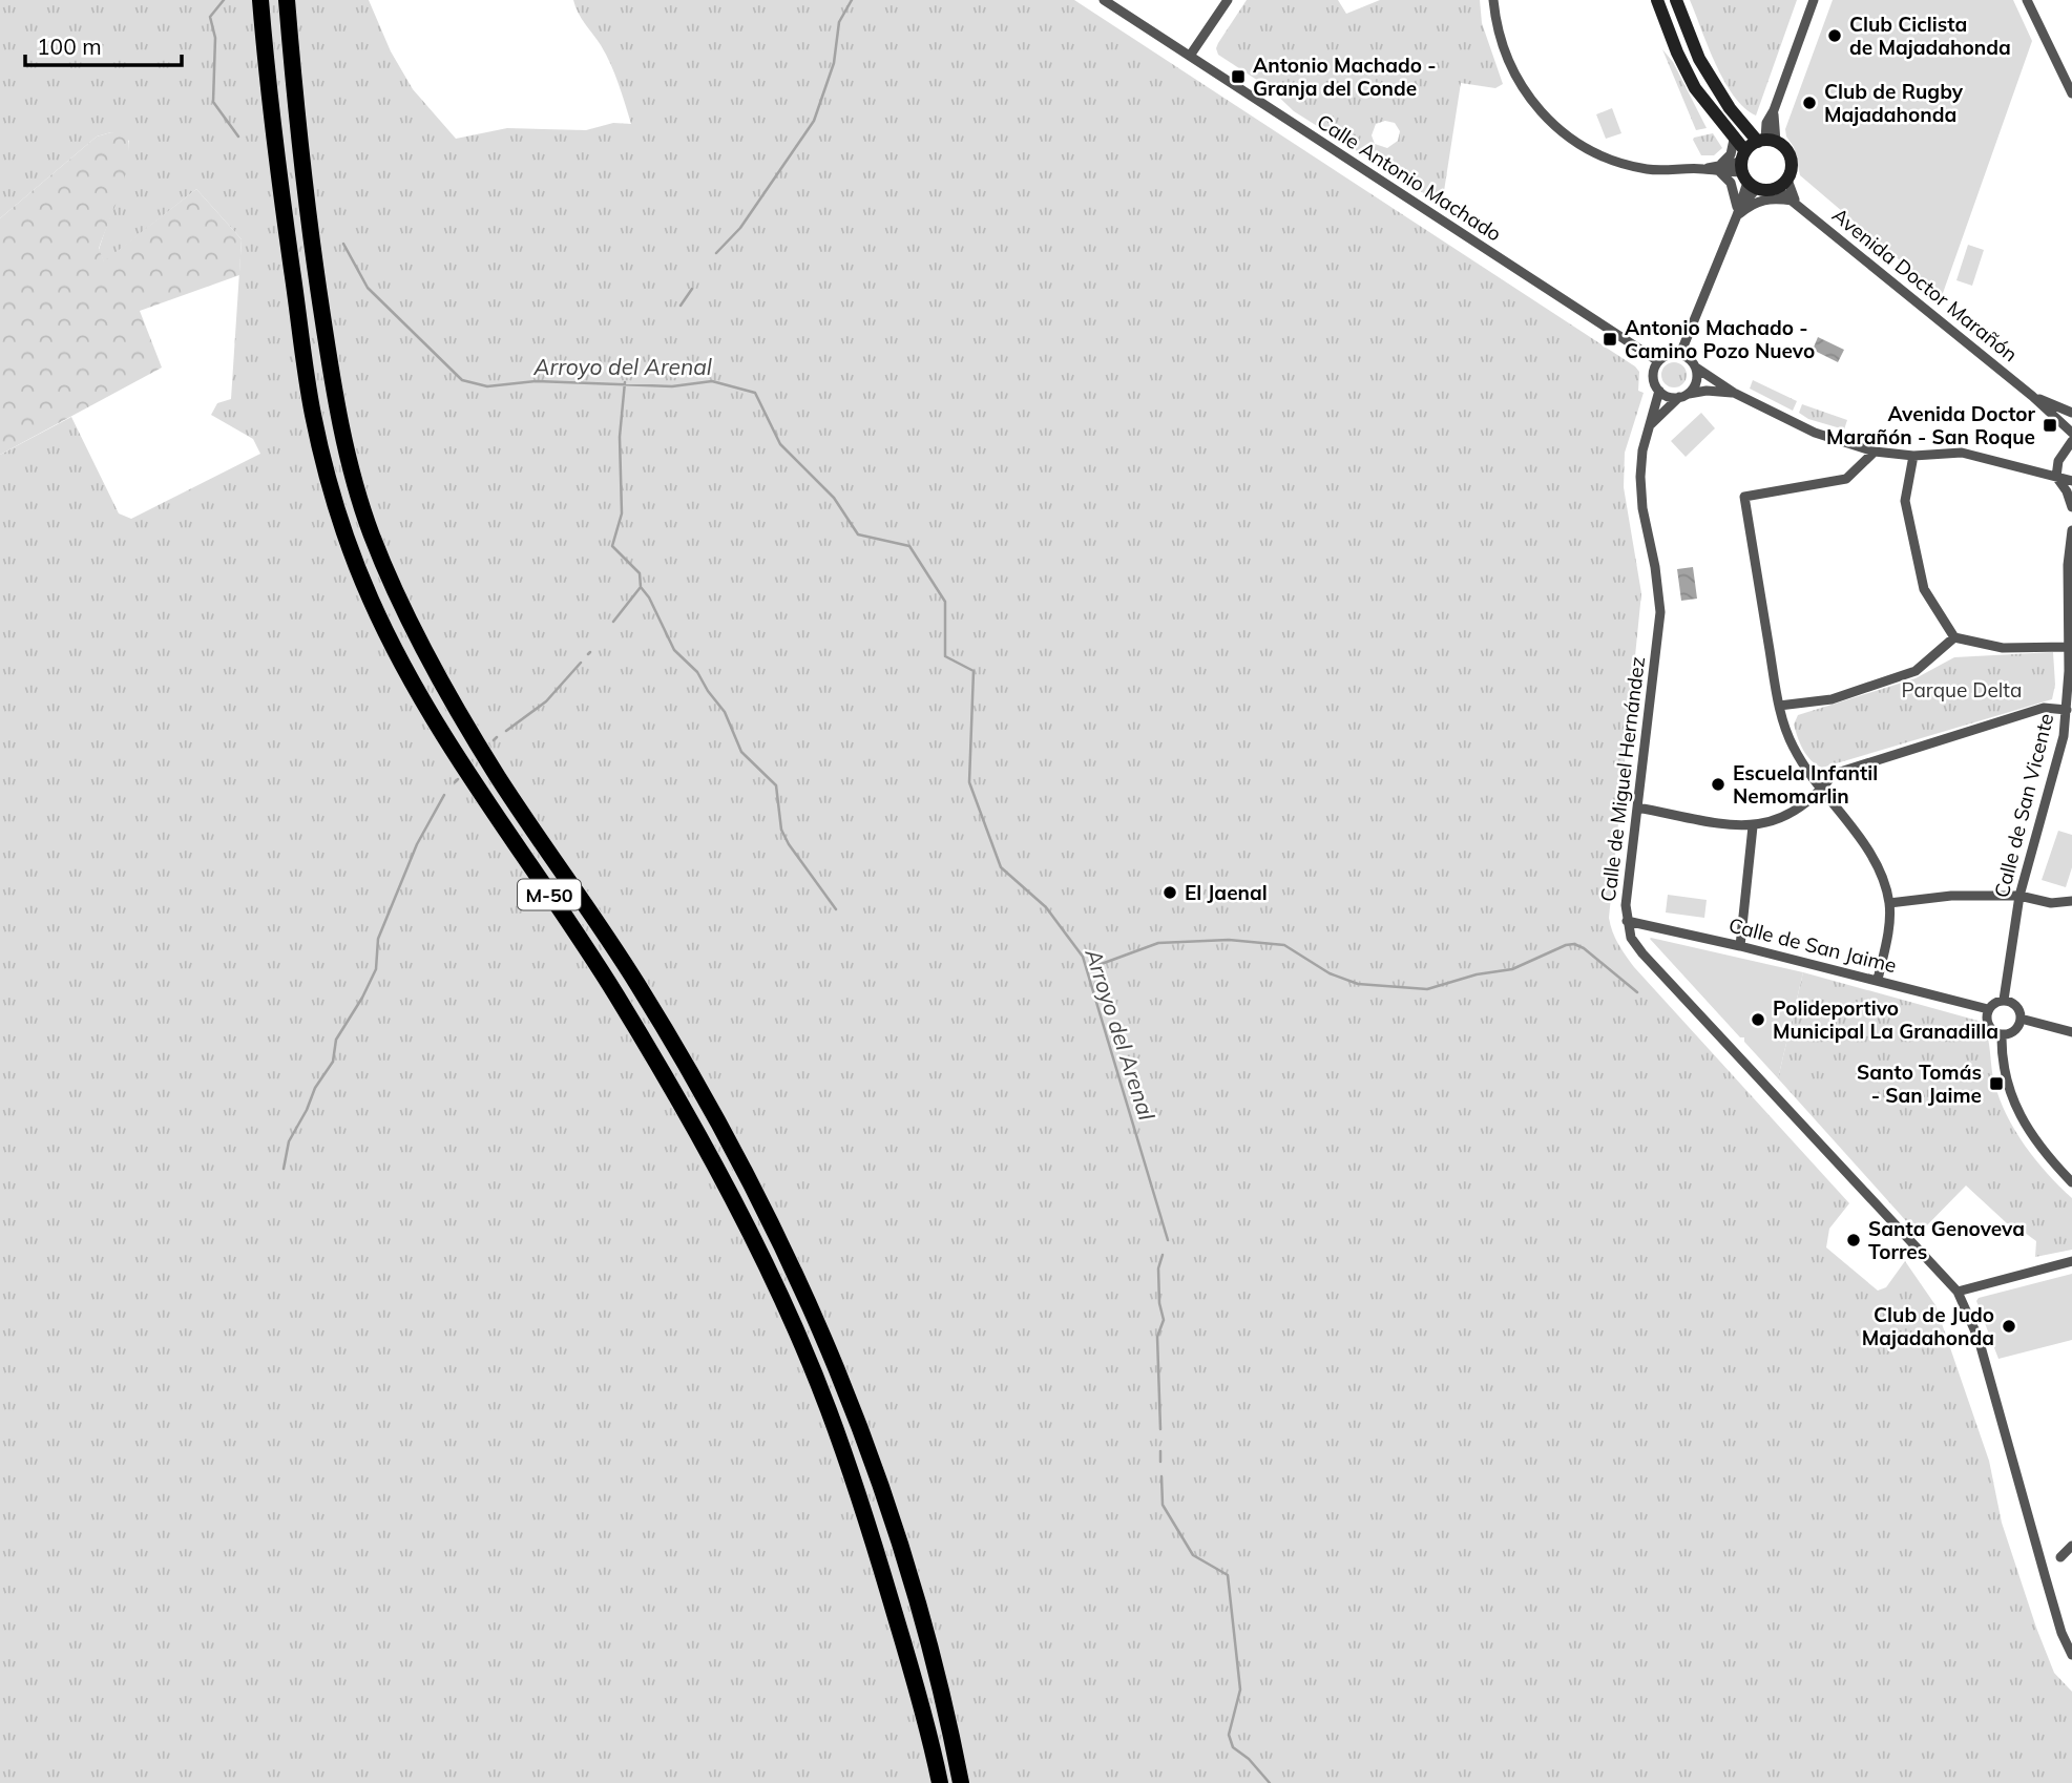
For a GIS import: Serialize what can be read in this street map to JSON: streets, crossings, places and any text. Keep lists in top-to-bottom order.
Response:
{
  "streets": {
    "highway": ["M-50"],
    "street": [
      "Calle Antonio Machado",
      "Avenida Doctor Marañón",
      "Calle de Miguel Hernández",
      "Calle de San Vicente",
      "Calle de San Jaime"
    ]
  },
  "crossings": [
    ["Calle Antonio Machado", "Calle de Miguel Hernández"],
    ["Calle de Miguel Hernández", "Calle de San Jaime"],
    ["Calle de San Vicente", "Calle de San Jaime"]
  ],
  "water": ["Arroyo del Arenal"],
  "parks": ["Parque Delta"],
  "places": {
    "other": [
      "Club Ciclista de Majadahonda",
      "Club de Rugby Majadahonda",
      "Escuela Infantil Nemomarlin",
      "El Jaenal",
      "Polideportivo Municipal La Granadilla",
      "Santa Genoveva Torres",
      "Club de Judo Majadahonda"
    ],
    "transit": [
      "Antonio Machado - Granja del Conde",
      "Antonio Machado - Camino Pozo Nuevo",
      "Avenida Doctor Marañón - San Roque",
      "Santo Tomás - San Jaime"
    ]
  },
  "scale_bar": "100 m"
}
